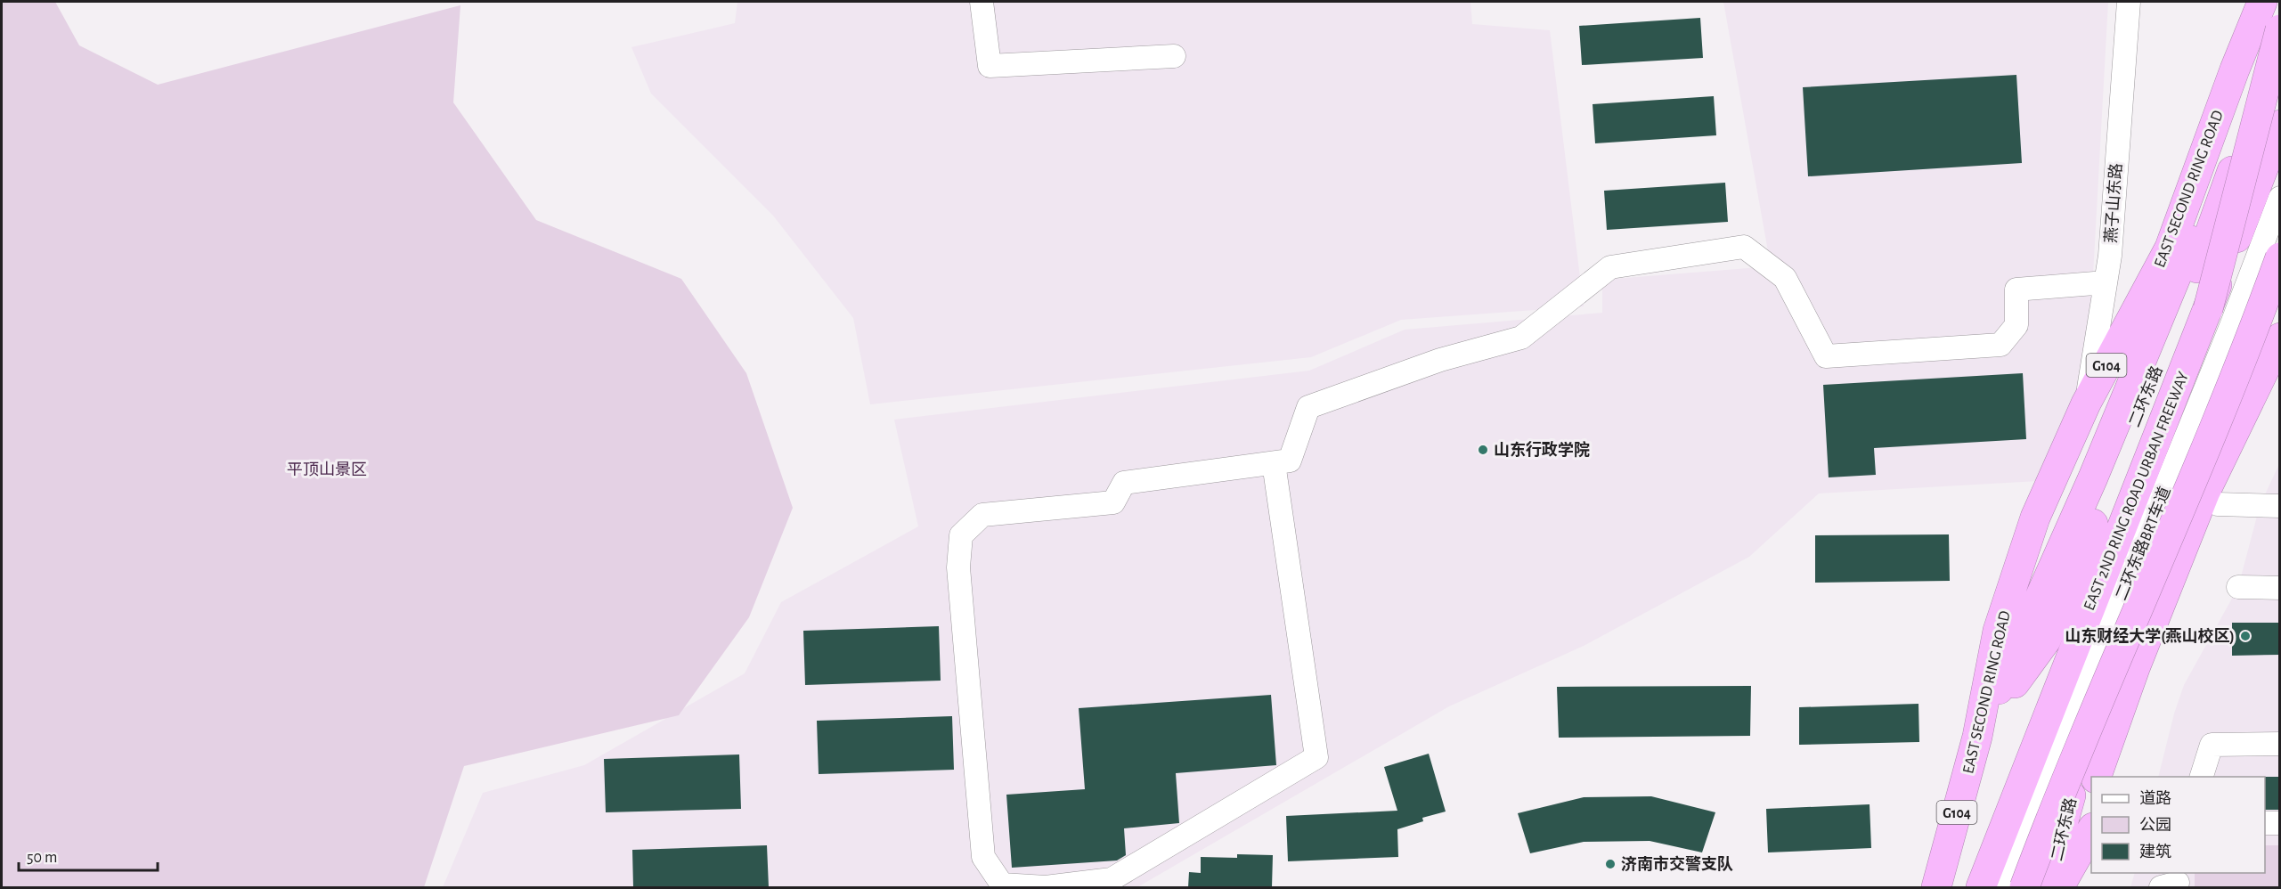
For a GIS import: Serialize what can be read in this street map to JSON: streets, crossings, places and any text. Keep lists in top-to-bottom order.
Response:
{
  "streets": {
    "highway": [
      "EAST SECOND RING ROAD",
      "G104",
      "二环东路",
      "EAST 2ND RING ROAD URBAN FREEWAY"
    ],
    "street": ["燕子山东路", "二环东路BRT车道"]
  },
  "crossings": [
    ["EAST SECOND RING ROAD", "燕子山东路"],
    ["EAST SECOND RING ROAD", "二环东路"]
  ],
  "parks": ["平顶山景区"],
  "places": ["山东行政学院", "山东财经大学(燕山校区)", "济南市交警支队"],
  "legend": ["道路", "公园", "建筑"],
  "scale_bar": "50 m"
}
